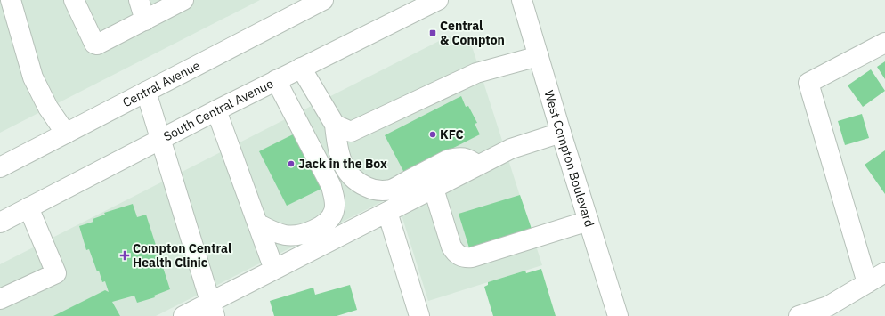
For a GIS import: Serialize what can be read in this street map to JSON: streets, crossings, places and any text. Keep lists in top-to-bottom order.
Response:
{
  "streets": {
    "main road": ["Central Avenue", "South Central Avenue", "West Compton Boulevard"]
  },
  "places": {
    "transit": ["Central & Compton"],
    "other": ["KFC", "Jack in the Box"],
    "health": ["Compton Central Health Clinic"]
  }
}
